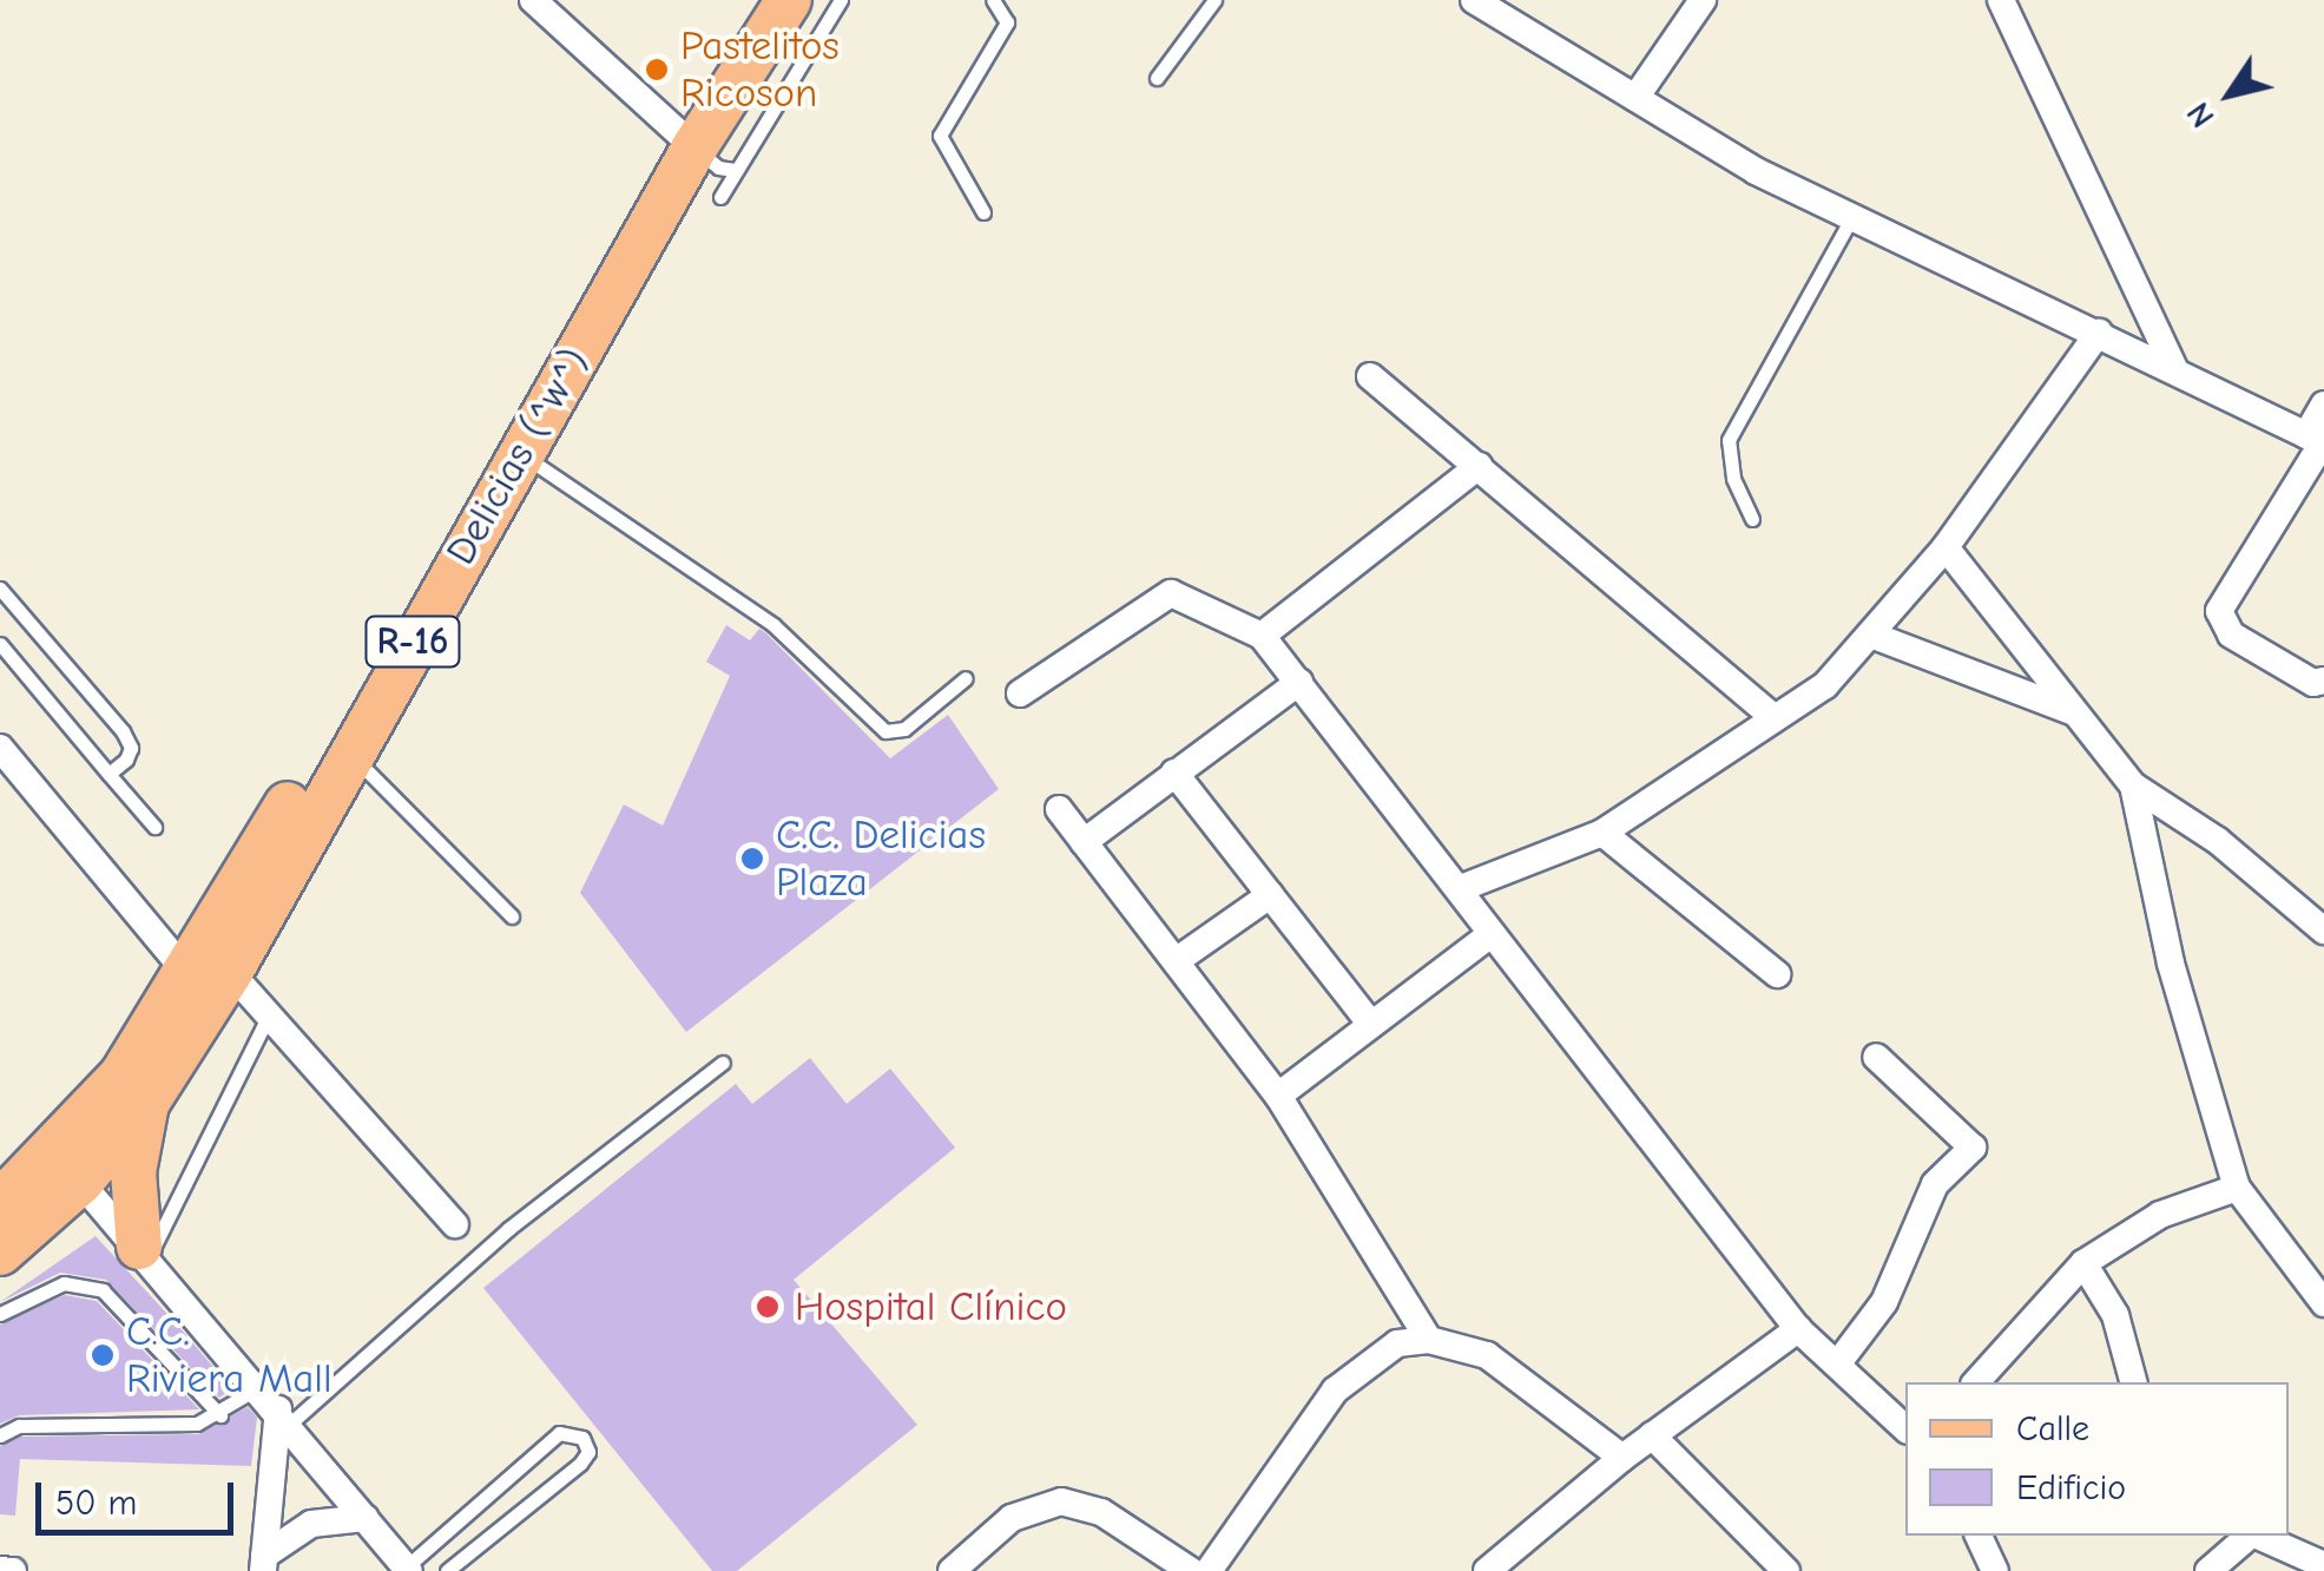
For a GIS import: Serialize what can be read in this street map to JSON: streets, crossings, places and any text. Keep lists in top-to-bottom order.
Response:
{
  "streets": {
    "main road": ["Delicias (^w^)", "R-16"]
  },
  "places": [
    "Pastelitos Ricoson",
    "C.C. Delicias Plaza",
    "Hospital Clínico",
    "C.C. Riviera Mall"
  ],
  "legend": ["Calle", "Edificio"],
  "scale_bar": "50 m",
  "north": "bottom left"
}
